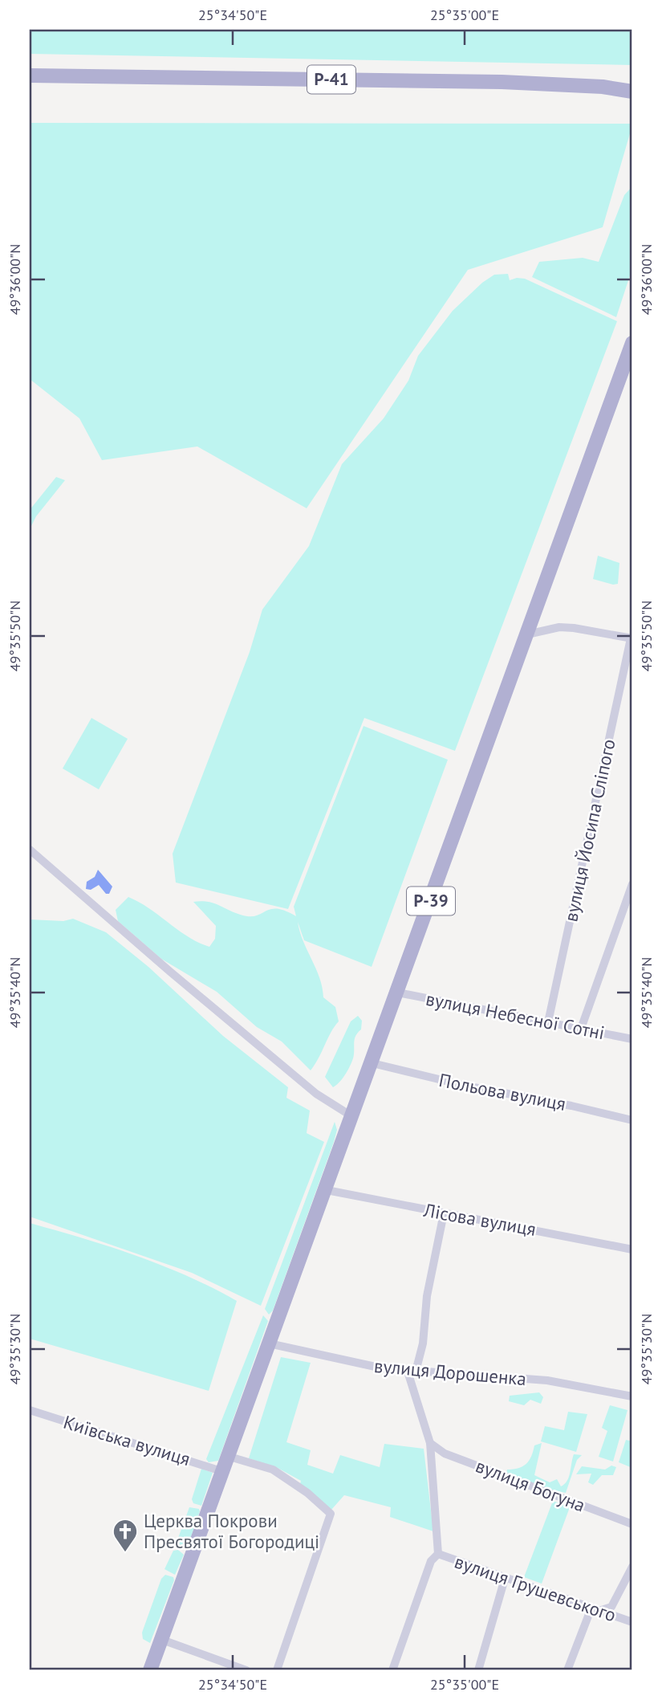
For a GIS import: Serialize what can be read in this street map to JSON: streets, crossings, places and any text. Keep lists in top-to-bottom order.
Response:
{
  "streets": {
    "main road": ["Р-41", "Р-39"],
    "street": [
      "вулиця Йосипа Сліпого",
      "вулиця Небесної Сотні",
      "Польова вулиця",
      "Лісова вулиця",
      "вулиця Дорошенка",
      "Київська вулиця",
      "вулиця Богуна",
      "вулиця Грушевського"
    ]
  },
  "crossings": [
    ["вулиця Йосипа Сліпого", "вулиця Небесної Сотні"],
    ["Р-39", "вулиця Небесної Сотні"],
    ["Р-39", "Польова вулиця"],
    ["Р-39", "Лісова вулиця"],
    ["Р-39", "вулиця Дорошенка"],
    ["Р-39", "Київська вулиця"]
  ],
  "places": {
    "church": ["Церква Покрови Пресвятої Богородиці"]
  },
  "coordinates": [
    "25°34'50\"E",
    "25°35'00\"E",
    "49°36'00\"N",
    "49°35'50\"N",
    "49°35'40\"N",
    "49°35'30\"N"
  ]
}
